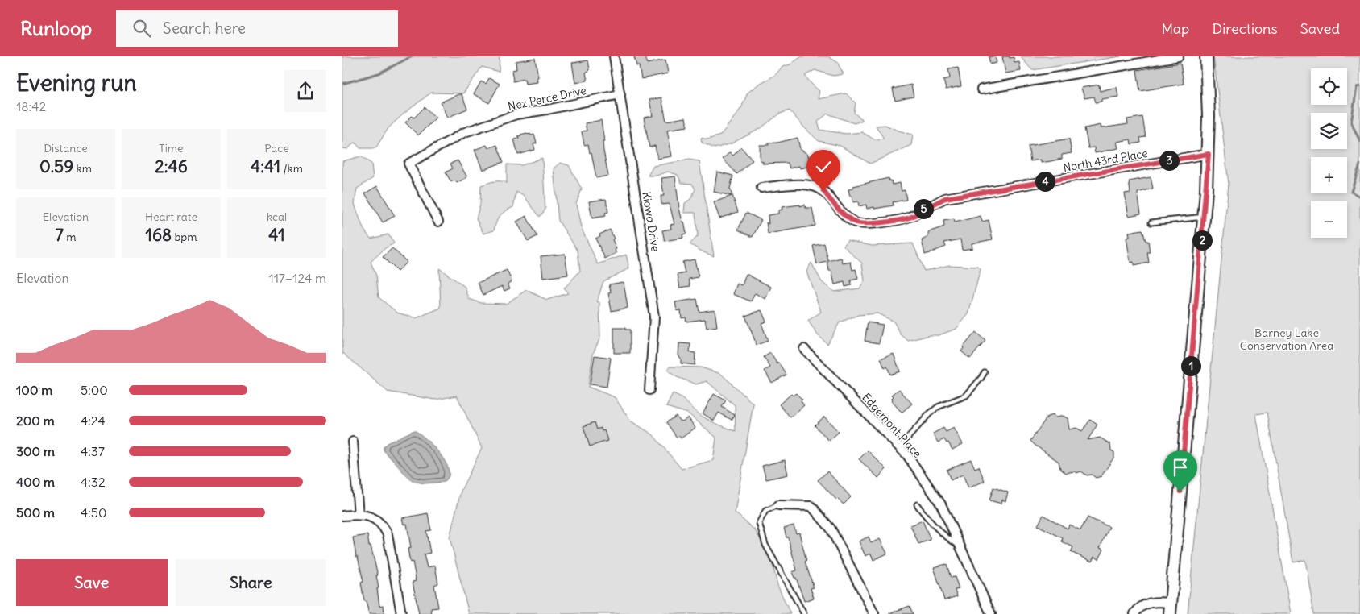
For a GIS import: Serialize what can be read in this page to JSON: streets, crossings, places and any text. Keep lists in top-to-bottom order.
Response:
{
  "streets": {
    "street": [
      "Nez Perce Drive",
      "North 43rd Place",
      "Kiowa Drive",
      "Edgemont Place"
    ]
  },
  "crossings": [
    ["Nez Perce Drive", "Kiowa Drive"]
  ],
  "parks": ["Barney Lake Conservation Area"],
  "page": {
    "header": "Runloop",
    "search": "Search here",
    "nav": ["Map", "Directions", "Saved"],
    "heading": ["Evening run", "18:42"],
    "map_buttons": ["+", "−"],
    "stats": [
      ["Distance", "0.59 km"],
      ["Time", "2:46"],
      ["Pace", "4:41 /km"],
      ["Elevation", "7 m"],
      ["Heart rate", "168 bpm"],
      ["kcal", "41"]
    ],
    "pins": [
      "3",
      "4",
      "5",
      "2",
      "1"
    ],
    "chart": ["Elevation", "117–124 m"],
    "list": [
      {
        "name": "100 m",
        "note": "5:00"
      },
      {
        "name": "200 m",
        "note": "4:24"
      },
      {
        "name": "300 m",
        "note": "4:37"
      },
      {
        "name": "400 m",
        "note": "4:32"
      },
      {
        "name": "500 m",
        "note": "4:50"
      }
    ],
    "buttons": ["Save", "Share"]
  }
}
